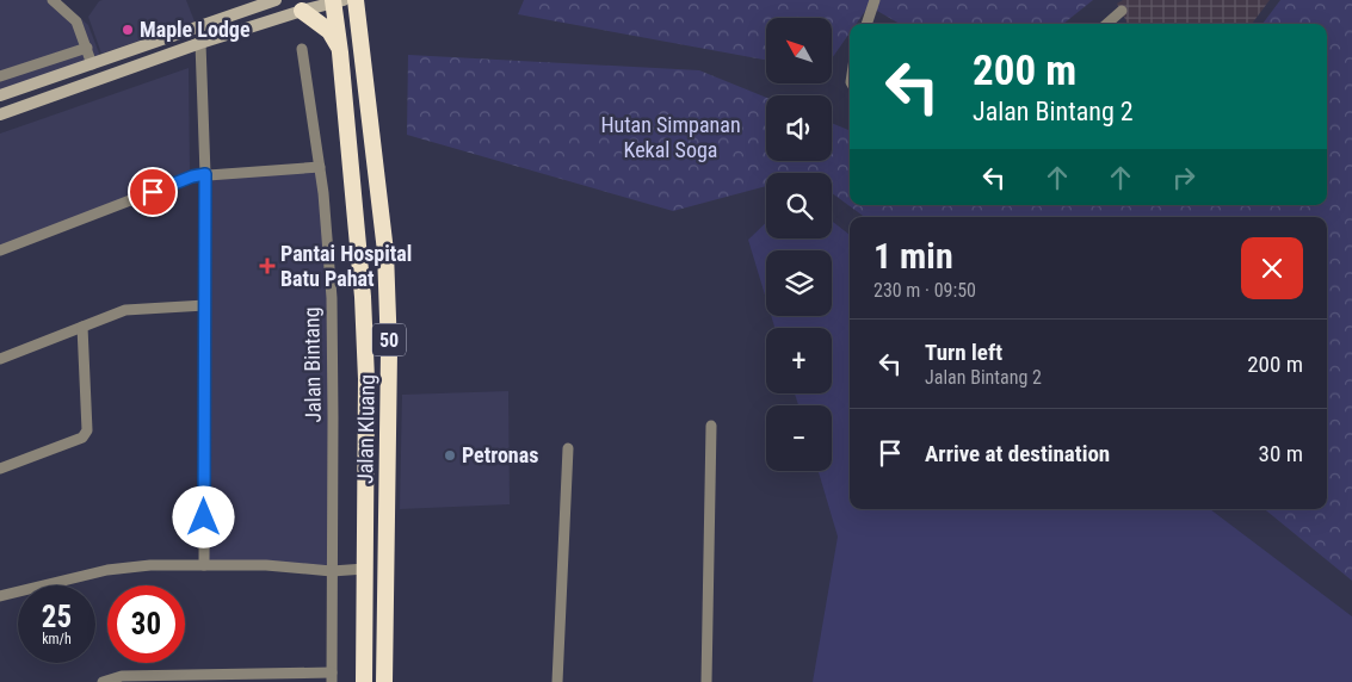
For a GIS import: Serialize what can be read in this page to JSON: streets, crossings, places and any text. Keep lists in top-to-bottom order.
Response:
{
  "streets": {
    "highway": ["50", "Jalan Kluang"],
    "street": ["Jalan Bintang"]
  },
  "parks": ["Hutan Simpanan Kekal Soga"],
  "places": {
    "other": ["Maple Lodge", "Petronas"],
    "health": ["Pantai Hospital Batu Pahat"]
  },
  "north": "top left",
  "page": {
    "map_buttons": ["+", "−"],
    "turn": ["200 m", "Jalan Bintang 2"],
    "heading": ["1 min", "230 m · 09:50"],
    "list": [
      {
        "name": "Turn left",
        "note": "Jalan Bintang 2",
        "value": "200 m"
      },
      {
        "name": "Arrive at destination",
        "value": "30 m"
      }
    ],
    "speed": "25 km/h",
    "limit": "30"
  }
}
